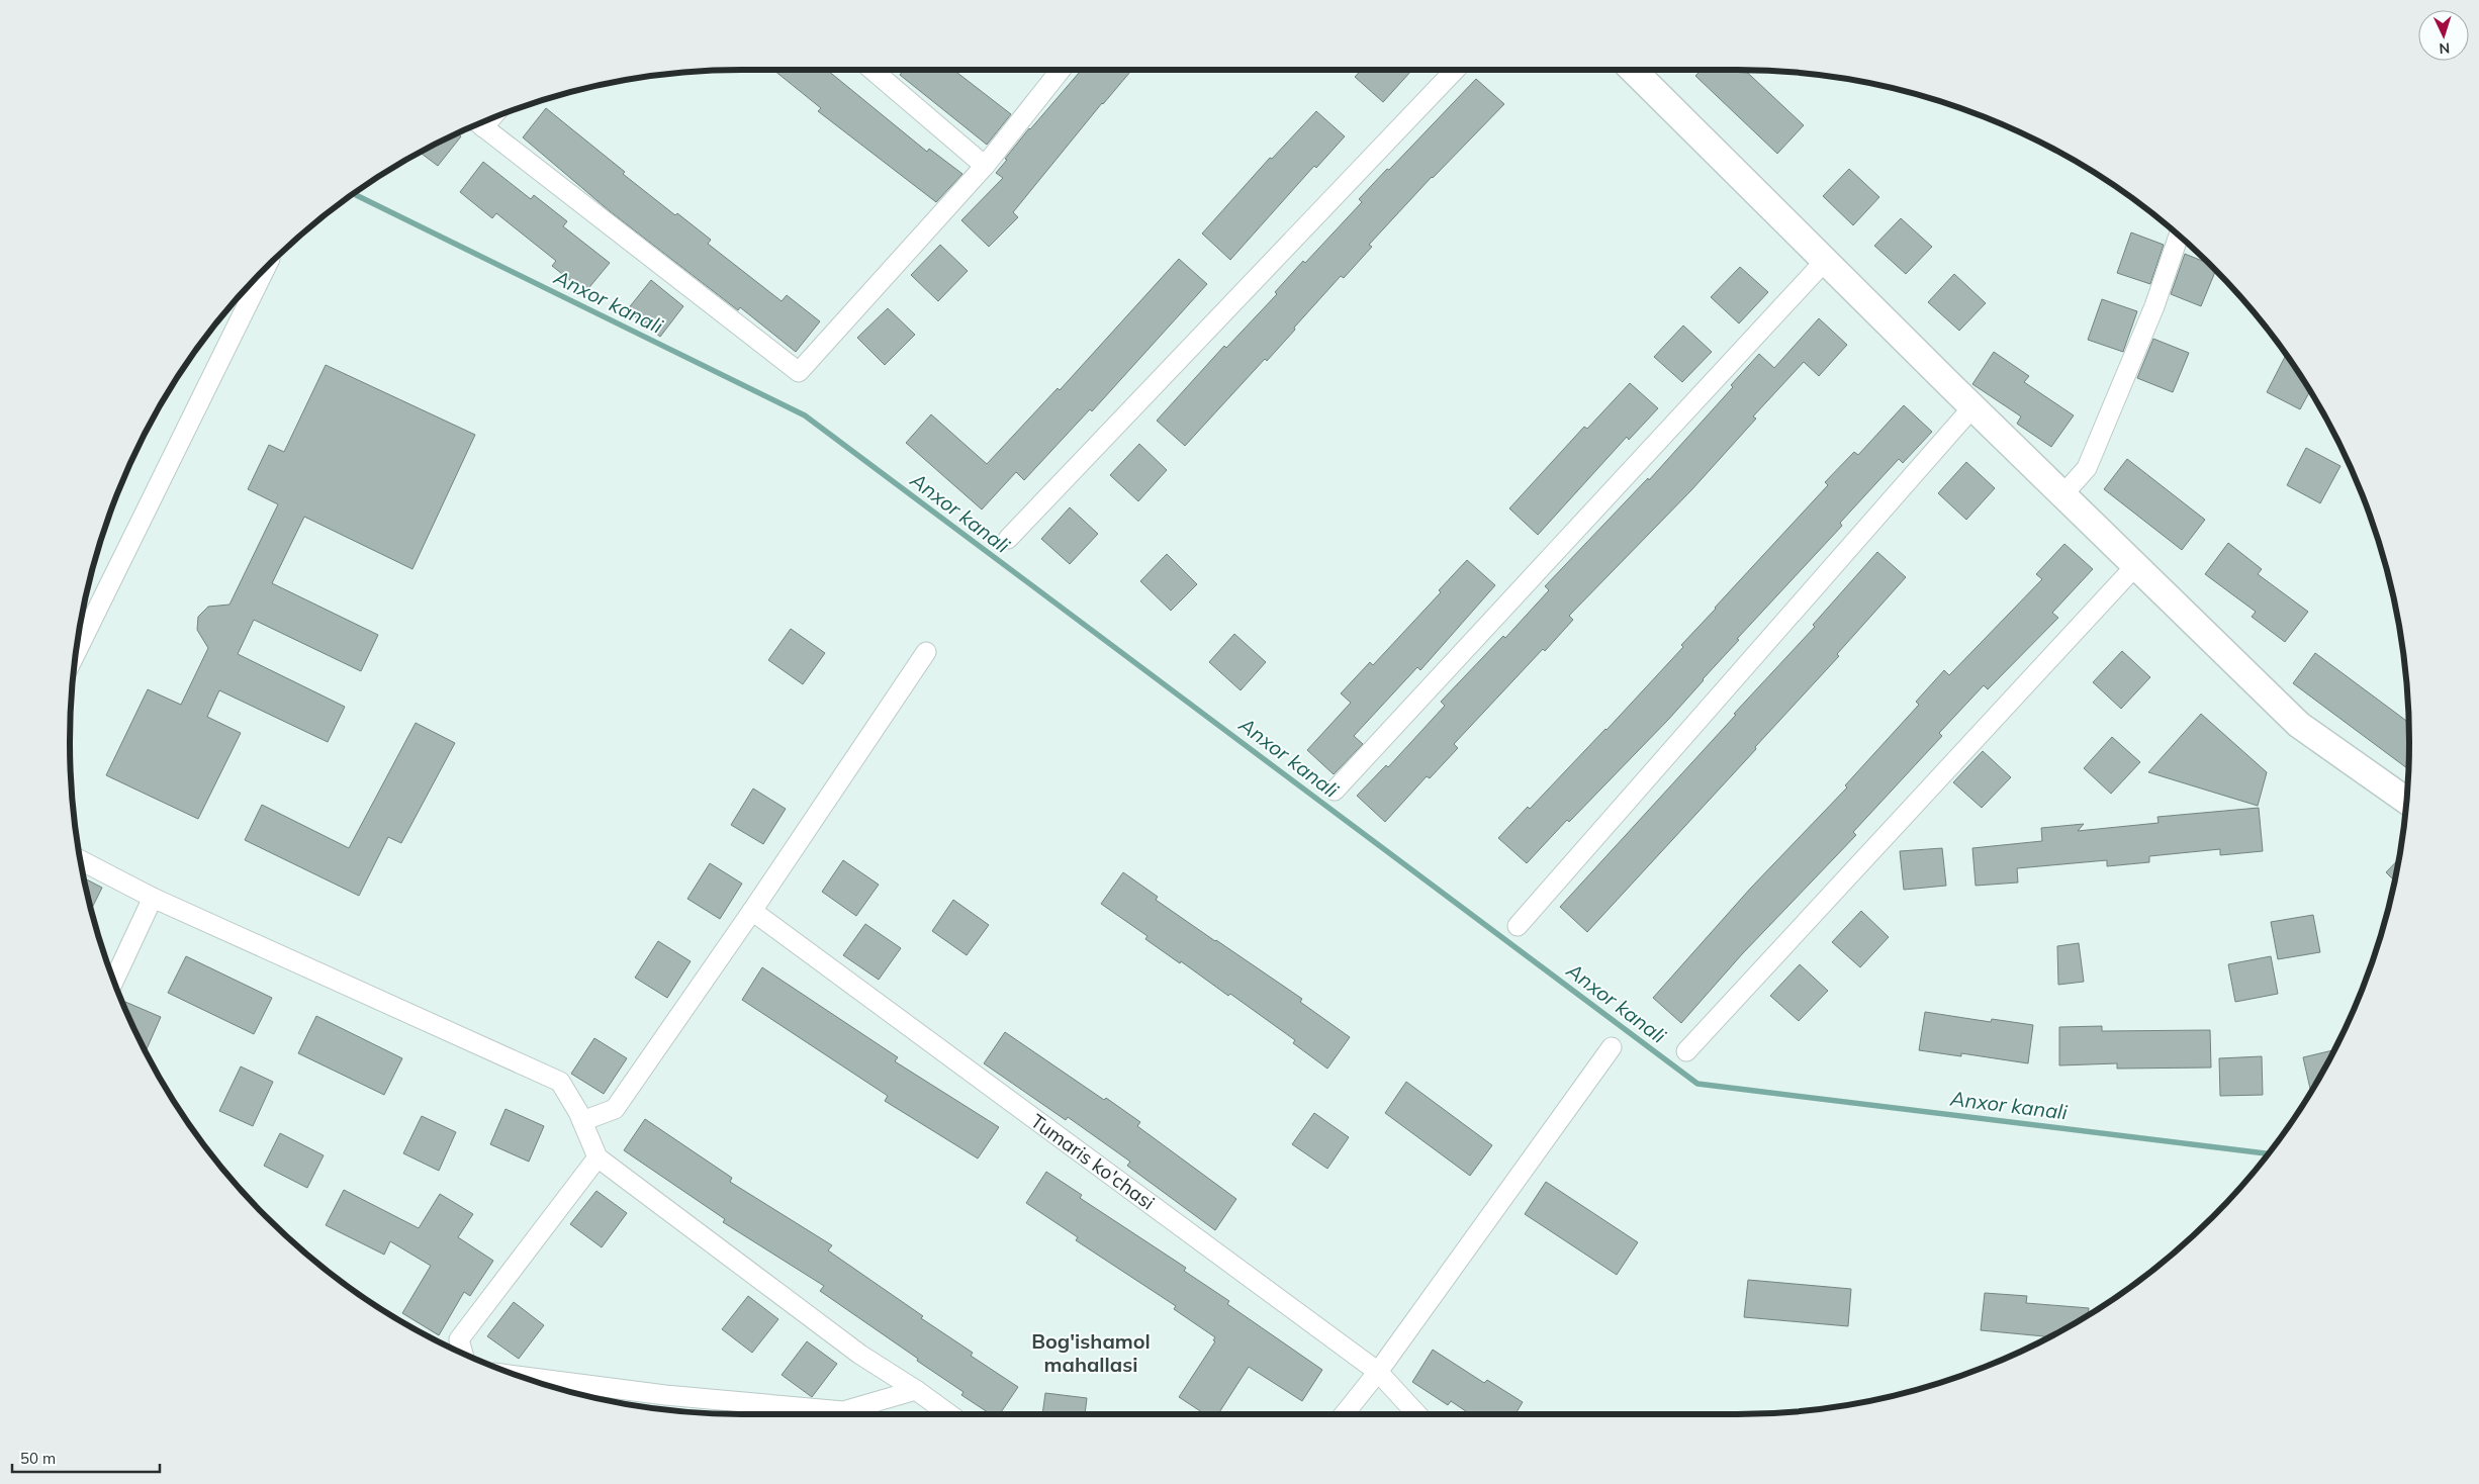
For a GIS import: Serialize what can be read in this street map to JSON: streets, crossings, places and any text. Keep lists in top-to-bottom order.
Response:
{
  "streets": {
    "street": ["Tumaris ko'chasi"]
  },
  "districts": ["Bog'ishamol mahallasi"],
  "water": ["Anxor kanali"],
  "scale_bar": "50 m",
  "north": "bottom"
}
